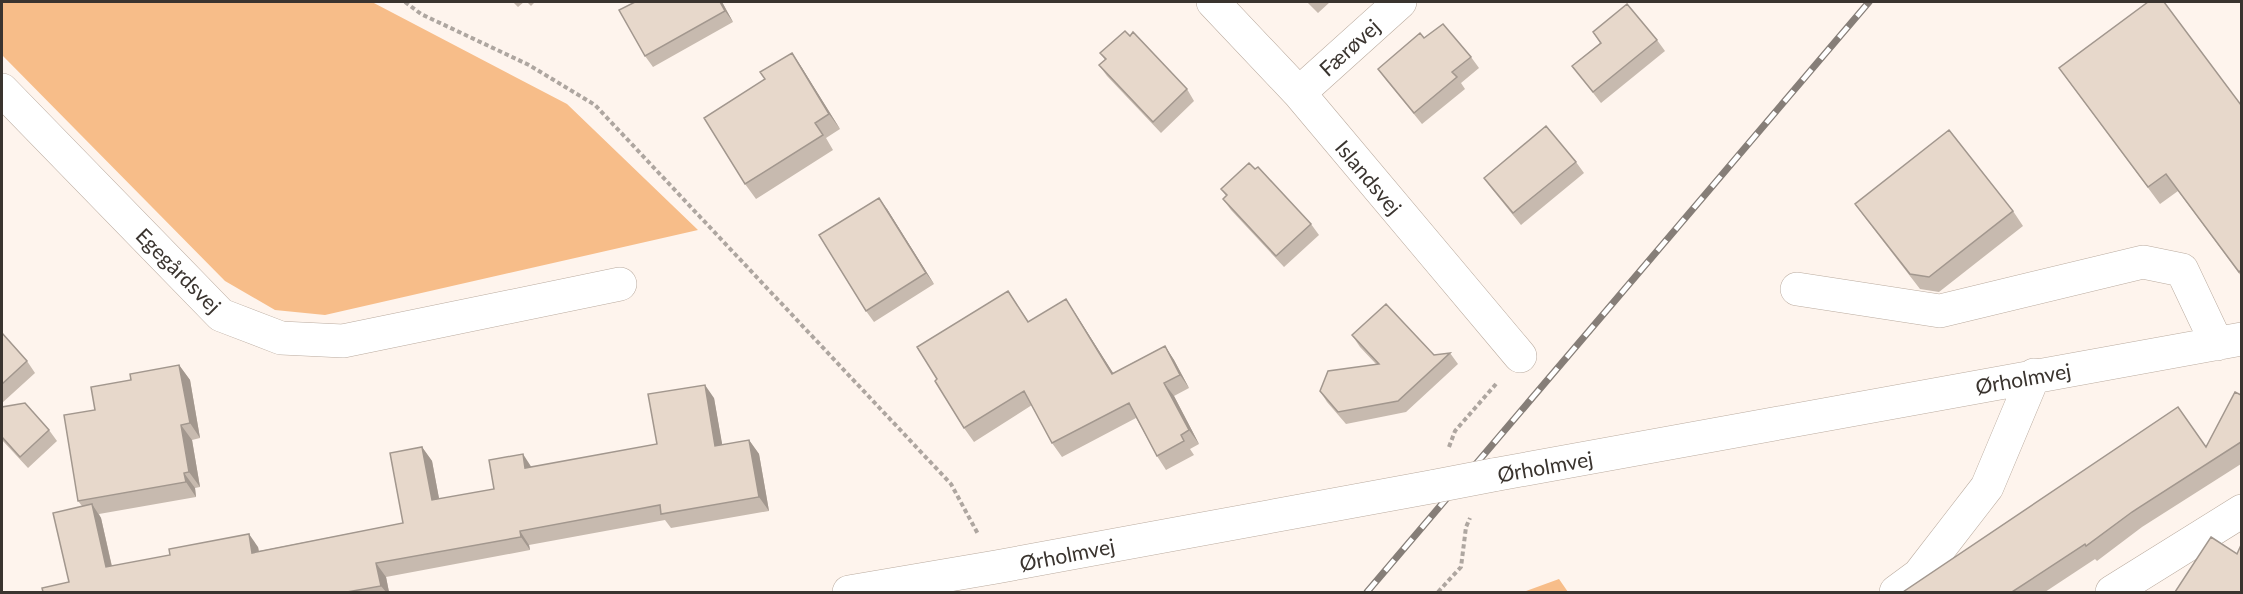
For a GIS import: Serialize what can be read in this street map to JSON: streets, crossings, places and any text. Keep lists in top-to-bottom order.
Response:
{
  "streets": {
    "street": [
      "Færøvej",
      "Islandsvej",
      "Egegårdsvej",
      "Ørholmvej"
    ]
  },
  "crossings": [
    ["Færøvej", "Islandsvej"]
  ]
}
